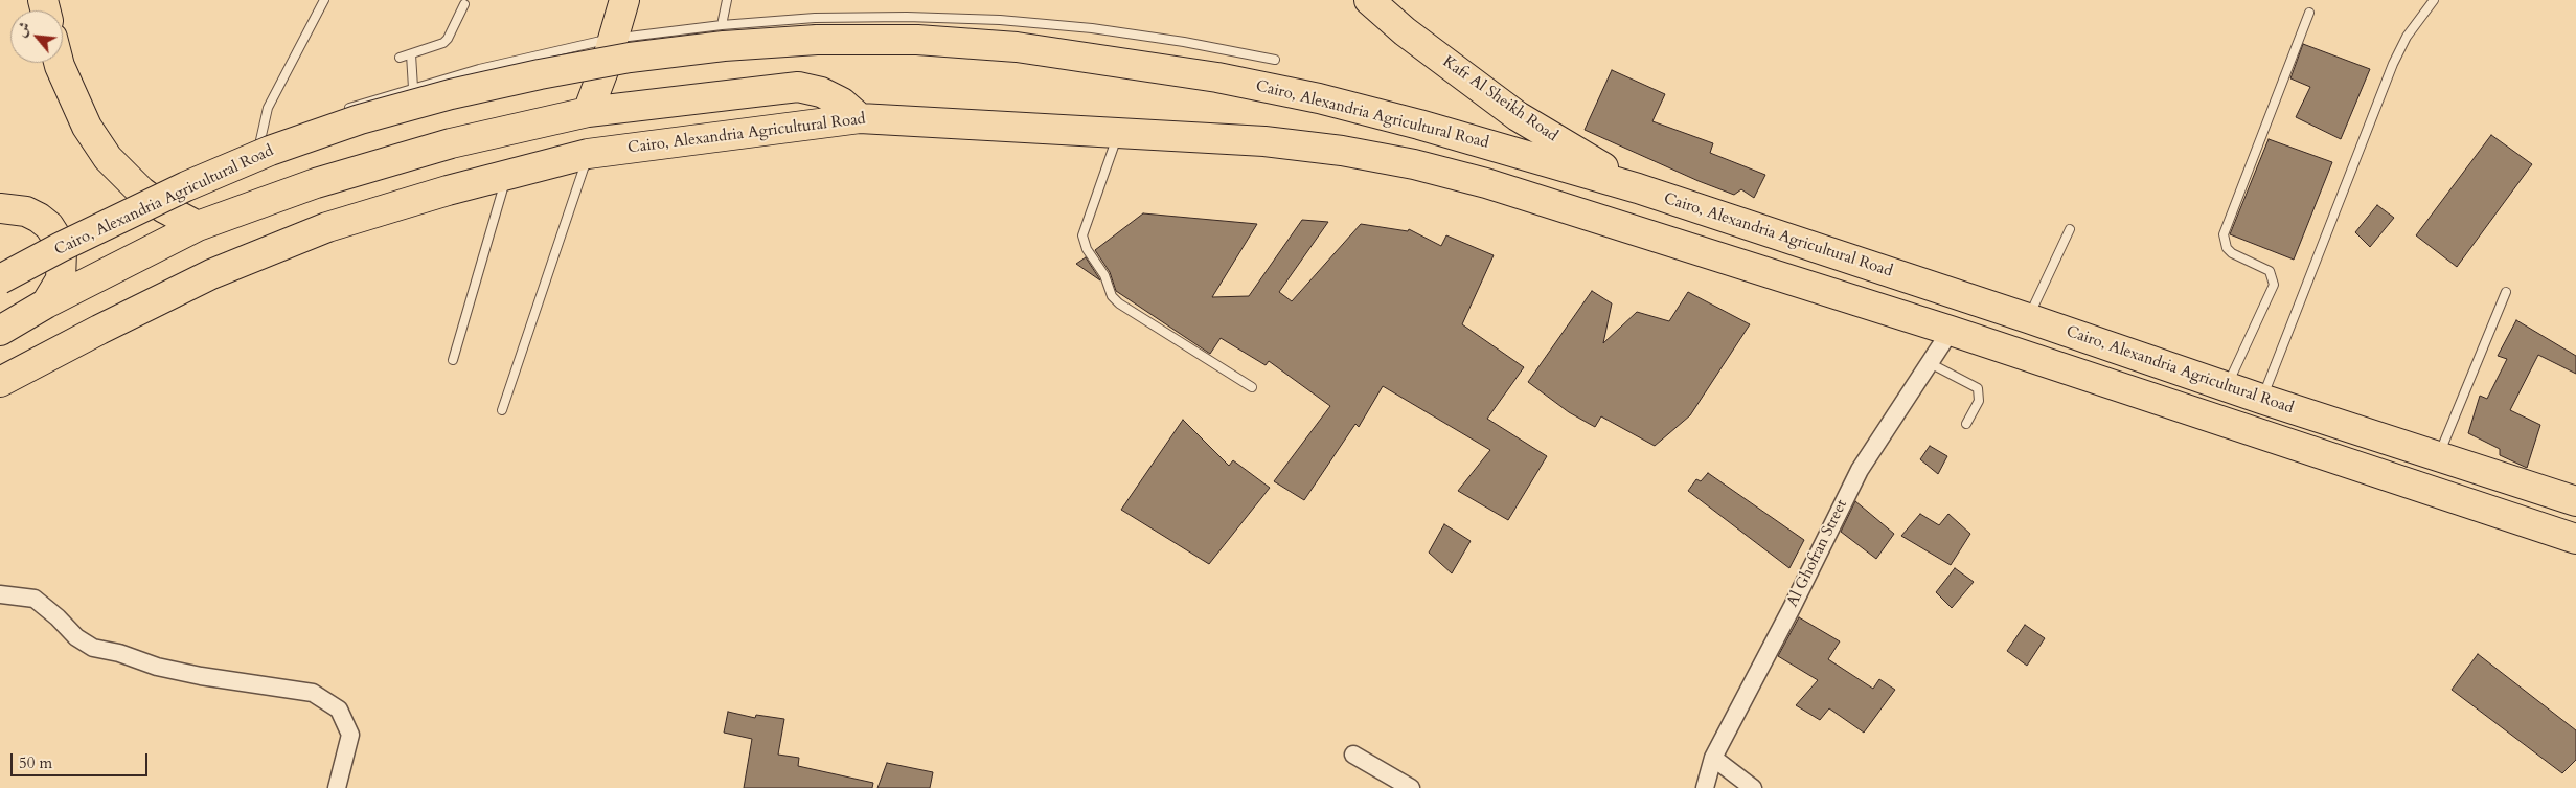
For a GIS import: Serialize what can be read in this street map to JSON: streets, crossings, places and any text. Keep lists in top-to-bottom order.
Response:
{
  "streets": {
    "highway": ["Kafr Al Sheikh Road", "Cairo, Alexandria Agricultural Road"],
    "street": ["Al Ghofran Street"]
  },
  "crossings": [
    ["Kafr Al Sheikh Road", "Cairo, Alexandria Agricultural Road"],
    ["Cairo, Alexandria Agricultural Road", "Al Ghofran Street"]
  ],
  "scale_bar": "50 m",
  "north": "top left"
}
